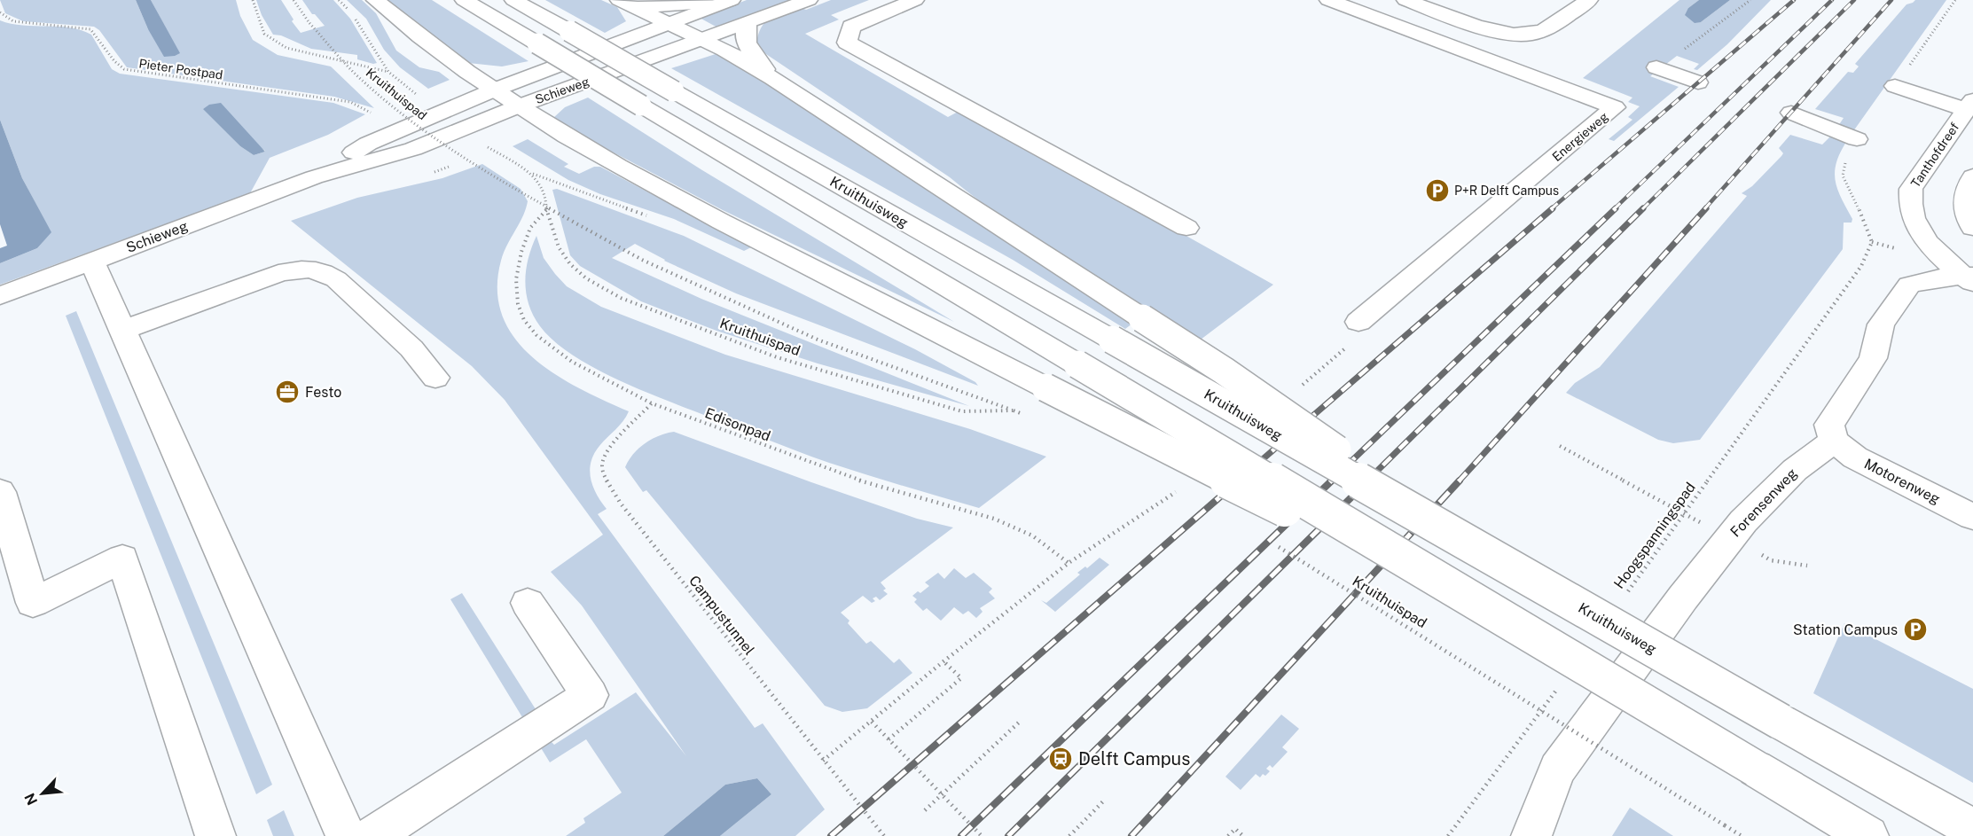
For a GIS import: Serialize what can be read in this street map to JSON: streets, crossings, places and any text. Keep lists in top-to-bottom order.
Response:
{
  "streets": {
    "main road": [
      "Schieweg",
      "Energieweg",
      "Tanthofdreef",
      "Kruithuisweg",
      "Motorenweg",
      "Forensenweg"
    ],
    "path": [
      "Pieter Postpad",
      "Kruithuispad",
      "Edisonpad",
      "Hoogspanningspad",
      "Campustunnel"
    ]
  },
  "crossings": [
    ["Kruithuispad", "Edisonpad"],
    ["Edisonpad", "Campustunnel"],
    ["Motorenweg", "Forensenweg"]
  ],
  "places": {
    "parking": ["P+R Delft Campus", "Station Campus"],
    "office": ["Festo"],
    "station": ["Delft Campus"]
  },
  "north": "bottom left"
}
